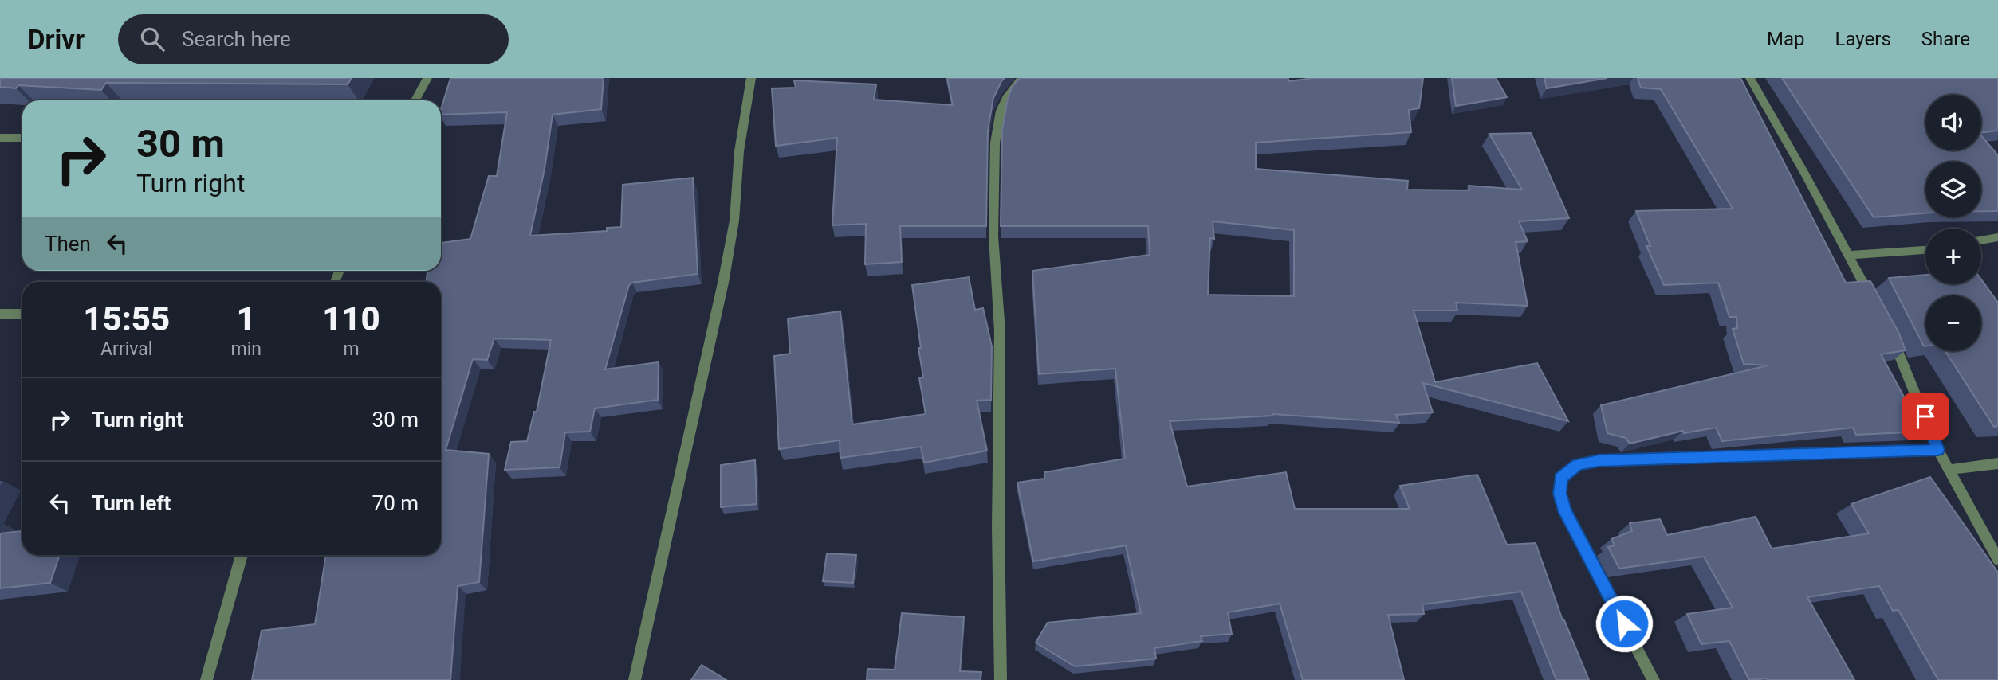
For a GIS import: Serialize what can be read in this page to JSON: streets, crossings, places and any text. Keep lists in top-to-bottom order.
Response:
{
  "page": {
    "header": "Drivr",
    "search": "Search here",
    "nav": ["Map", "Layers", "Share"],
    "map_buttons": ["+", "−"],
    "turn": ["30 m", "Turn right"],
    "then": "Then",
    "eta": [
      "15:55",
      "Arrival",
      "1",
      "min",
      "110",
      "m"
    ],
    "list": [
      {
        "name": "Turn right",
        "value": "30 m"
      },
      {
        "name": "Turn left",
        "value": "70 m"
      }
    ]
  }
}
